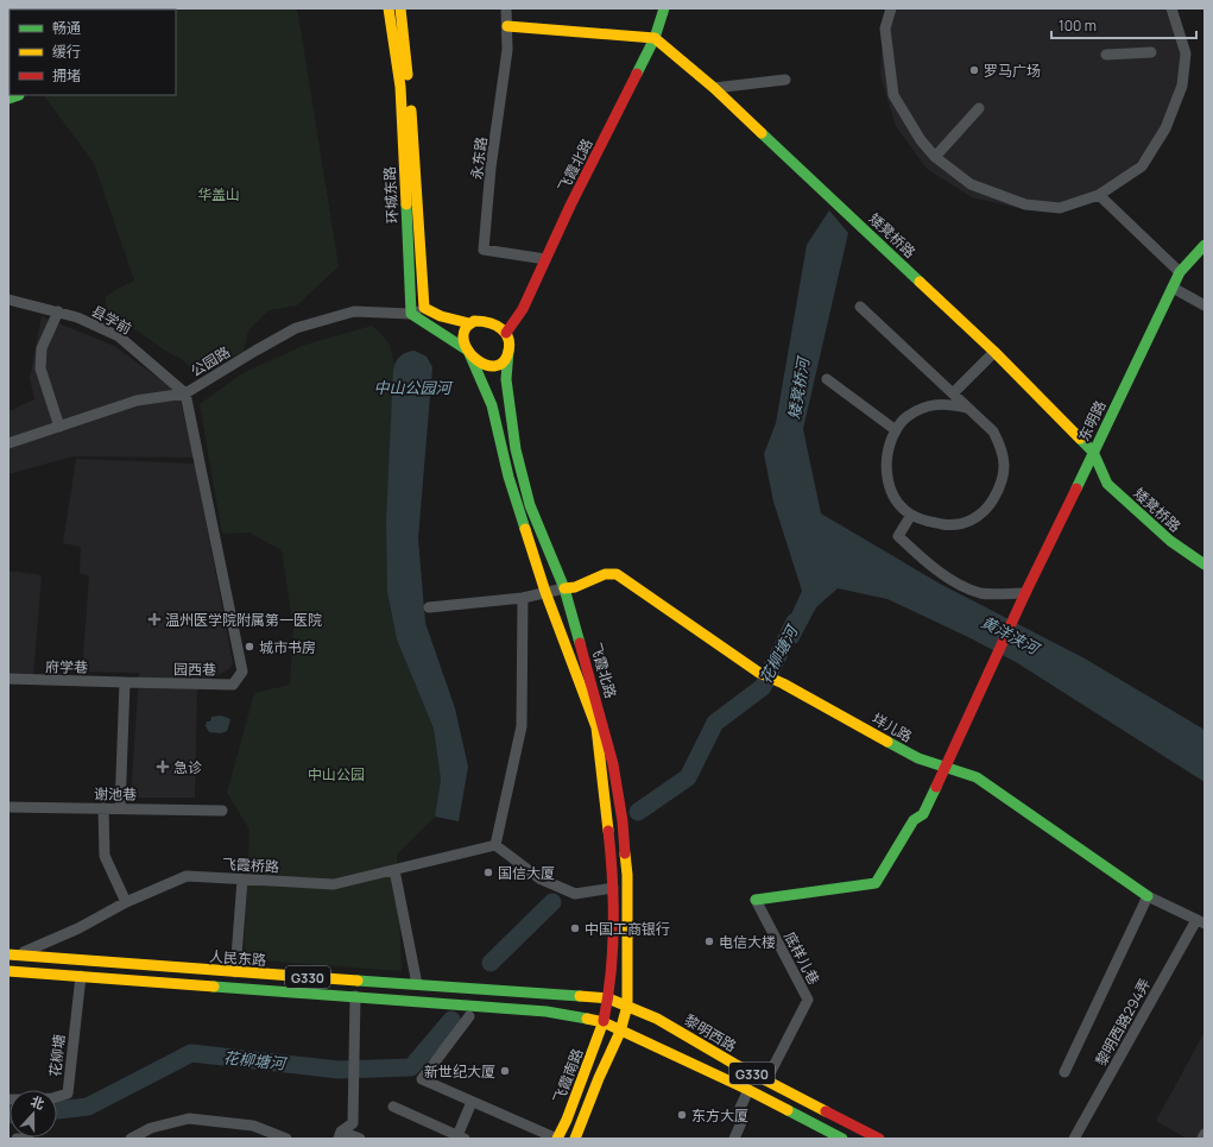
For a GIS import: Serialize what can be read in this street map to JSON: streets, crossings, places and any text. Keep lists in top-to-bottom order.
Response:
{
  "streets": {
    "main road": [
      "飞霞北路",
      "环城东路",
      "矮凳桥路",
      "东明路",
      "垟儿路",
      "人民东路",
      "G330",
      "黎明西路",
      "飞霞南路"
    ],
    "street": [
      "永东路",
      "县学前",
      "公园路",
      "府学巷",
      "园西巷",
      "谢池巷",
      "飞霞桥路",
      "底样儿巷",
      "黎明西路294弄",
      "花柳塘"
    ]
  },
  "crossings": [
    ["永东路", "飞霞北路"],
    ["飞霞北路", "矮凳桥路"],
    ["飞霞北路", "垟儿路"],
    ["飞霞北路", "人民东路"],
    ["飞霞北路", "G330"],
    ["飞霞北路", "黎明西路"],
    ["飞霞北路", "飞霞南路"],
    ["环城东路", "公园路"],
    ["矮凳桥路", "东明路"],
    ["县学前", "公园路"],
    ["县学前", "园西巷"],
    ["公园路", "园西巷"],
    ["东明路", "垟儿路"],
    ["东明路", "底样儿巷"],
    ["府学巷", "园西巷"],
    ["垟儿路", "黎明西路294弄"],
    ["飞霞桥路", "人民东路"],
    ["人民东路", "G330"],
    ["人民东路", "花柳塘"],
    ["人民东路", "飞霞南路"],
    ["底样儿巷", "黎明西路"],
    ["G330", "黎明西路"],
    ["G330", "飞霞南路"]
  ],
  "water": [
    "中山公园河",
    "矮凳桥河",
    "黄洋浃河",
    "花柳塘河"
  ],
  "parks": ["华盖山", "中山公园"],
  "places": {
    "other": [
      "罗马广场",
      "城市书房",
      "国信大厦",
      "中国工商银行",
      "电信大楼",
      "新世纪大厦",
      "东方大厦"
    ],
    "health": ["温州医学院附属第一医院", "急诊"]
  },
  "legend": ["畅通", "缓行", "拥堵"],
  "scale_bar": "100 m",
  "north": "top"
}
